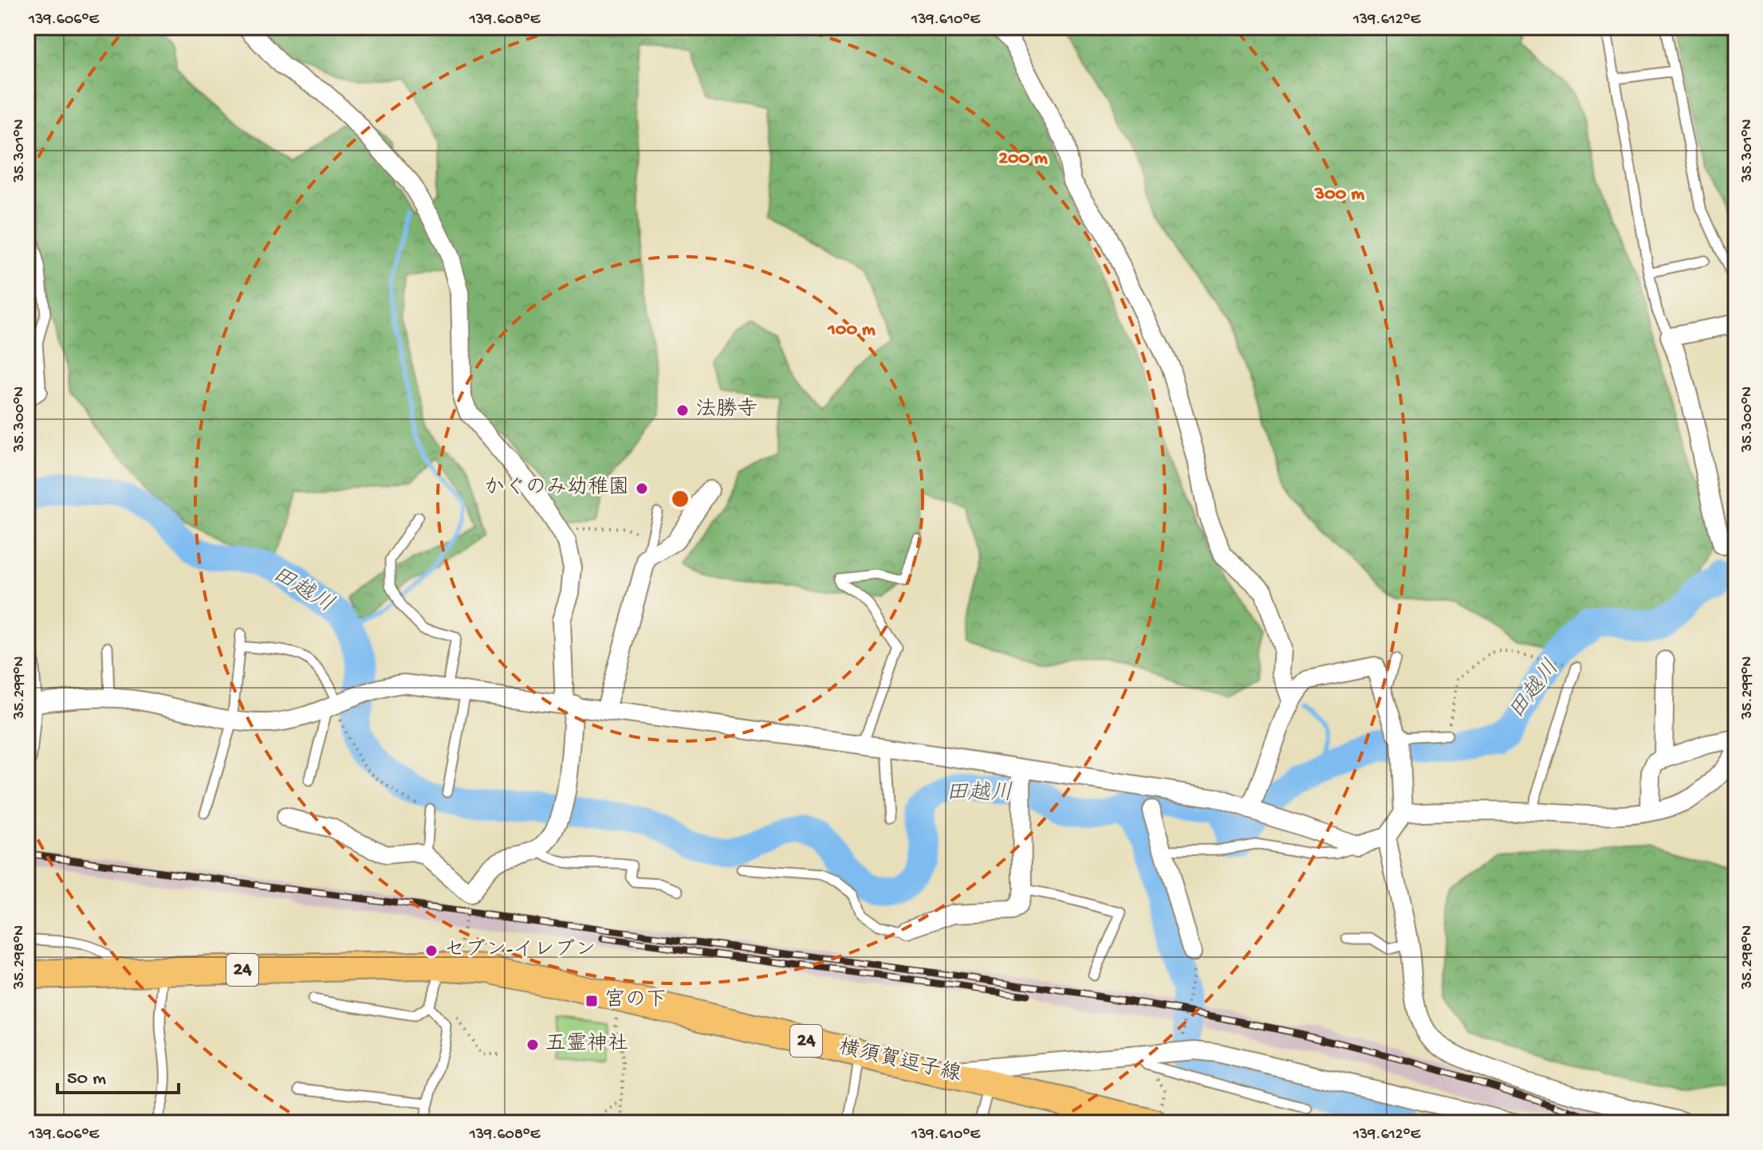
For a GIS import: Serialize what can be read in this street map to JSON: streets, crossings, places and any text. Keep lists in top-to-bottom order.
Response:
{
  "streets": {
    "main road": ["24", "横須賀逗子線"]
  },
  "crossings": [
    ["24", "横須賀逗子線"]
  ],
  "water": ["田越川"],
  "places": {
    "other": [
      "法勝寺",
      "かぐのみ幼稚園",
      "セブン-イレブン",
      "五霊神社"
    ],
    "transit": ["宮の下"]
  },
  "scale_bar": "50 m",
  "coordinates": [
    "139.606°E",
    "139.608°E",
    "139.610°E",
    "139.612°E",
    "35.301°N",
    "35.300°N",
    "35.299°N",
    "35.298°N"
  ],
  "rings": ["200 m", "300 m", "100 m"]
}
